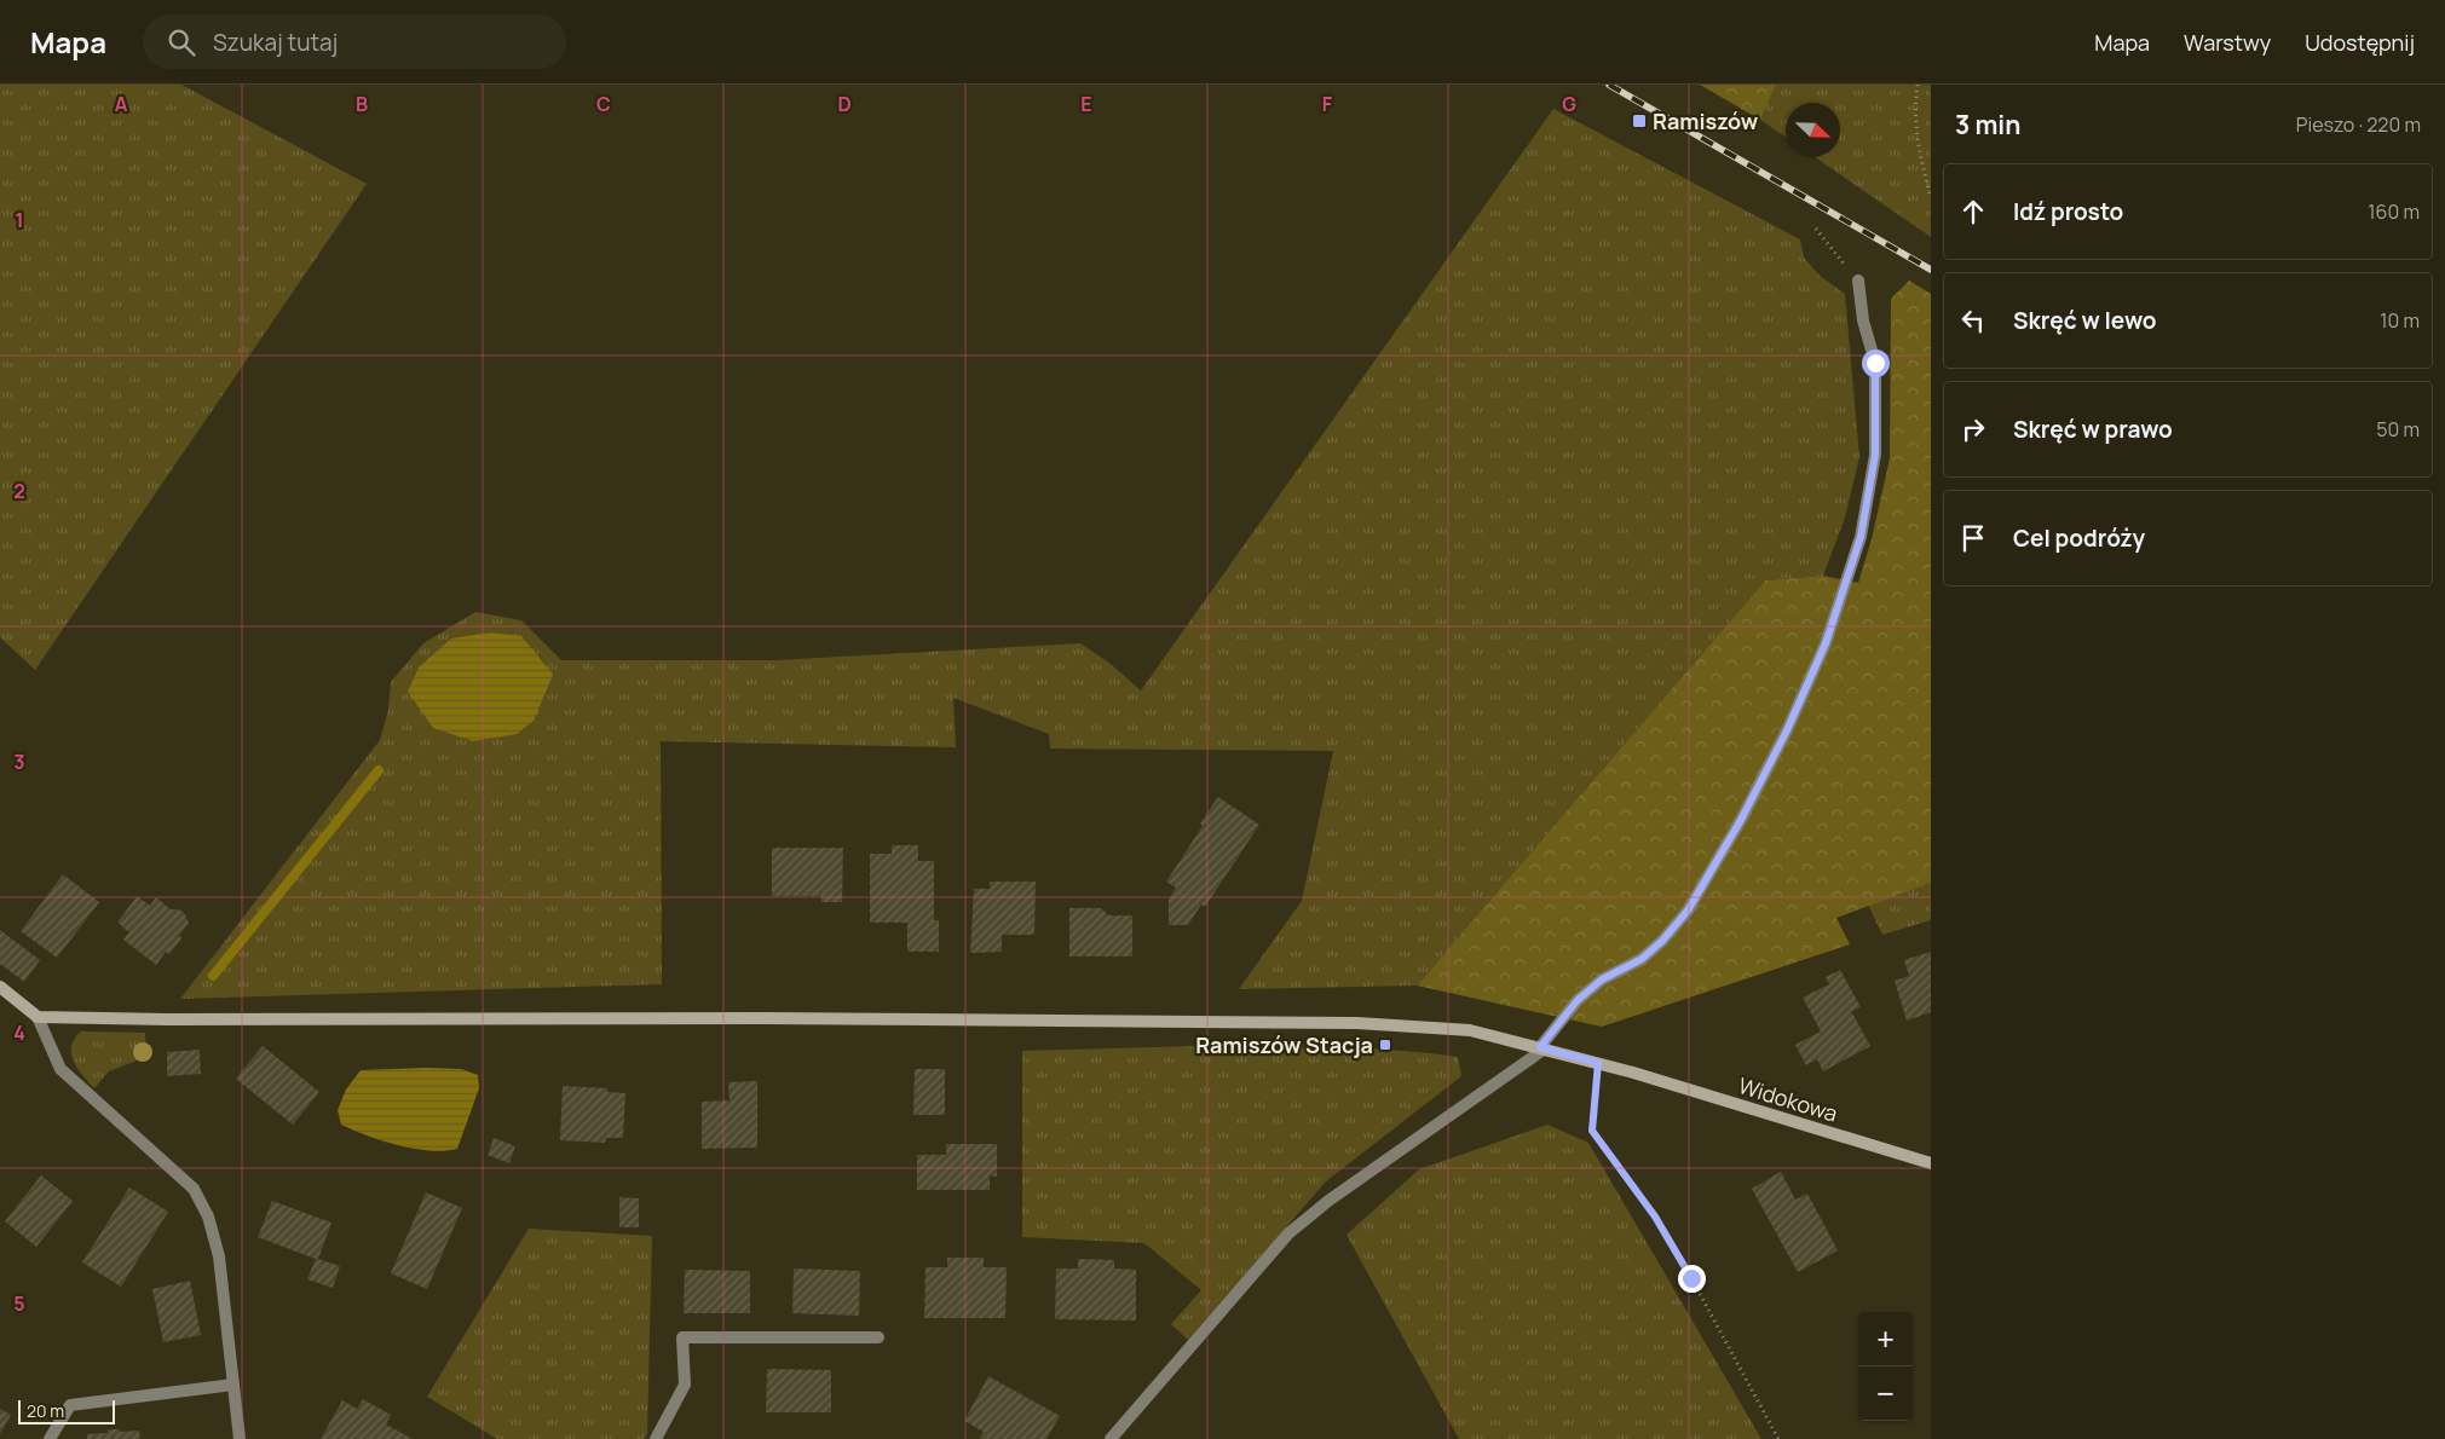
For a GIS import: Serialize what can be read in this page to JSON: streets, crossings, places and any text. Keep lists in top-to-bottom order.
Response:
{
  "streets": {
    "street": ["Widokowa"]
  },
  "places": {
    "transit": ["Ramiszów", "Ramiszów Stacja"]
  },
  "scale_bar": "20 m",
  "north": "bottom right",
  "page": {
    "header": "Mapa",
    "search": "Szukaj tutaj",
    "nav": ["Mapa", "Warstwy", "Udostępnij"],
    "heading": ["3 min", "Pieszo · 220 m"],
    "list": [
      ["Idź prosto", "160 m"],
      ["Skręć w lewo", "10 m"],
      ["Skręć w prawo", "50 m"],
      "Cel podróży"
    ],
    "map_buttons": ["+", "−"],
    "scale": "20 m"
  },
  "grid": {
    "columns": [
      "A",
      "B",
      "C",
      "D",
      "E",
      "F",
      "G"
    ],
    "rows": [
      "1",
      "2",
      "3",
      "4",
      "5"
    ]
  }
}
